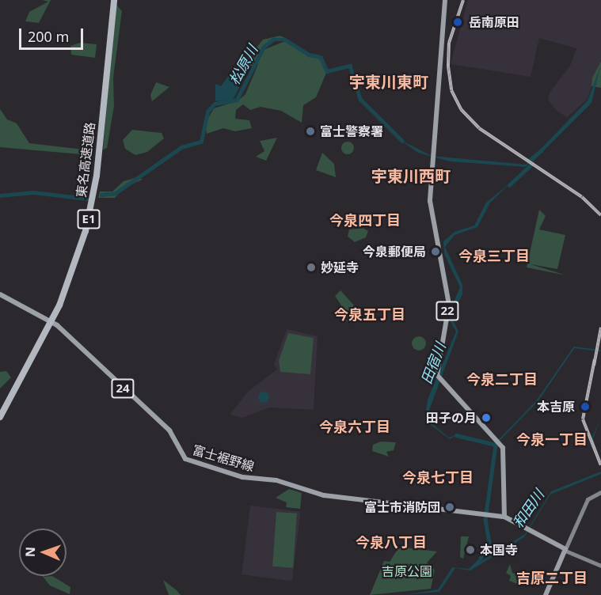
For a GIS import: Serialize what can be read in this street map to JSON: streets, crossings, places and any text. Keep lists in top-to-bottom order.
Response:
{
  "streets": {
    "highway": ["東名高速道路", "E1"],
    "main road": ["22", "24", "富士裾野線"]
  },
  "crossings": [
    ["22", "富士裾野線"]
  ],
  "districts": [
    "宇東川東町",
    "宇東川西町",
    "今泉四丁目",
    "今泉三丁目",
    "今泉五丁目",
    "今泉二丁目",
    "今泉六丁目",
    "今泉一丁目",
    "今泉七丁目",
    "今泉八丁目",
    "吉原二丁目"
  ],
  "water": ["松原川", "田宿川", "和田川"],
  "parks": ["吉原公園"],
  "places": [
    "岳南原田",
    "富士警察署",
    "今泉郵便局",
    "妙延寺",
    "本吉原",
    "田子の月",
    "富士市消防団",
    "本国寺"
  ],
  "scale_bar": "200 m",
  "north": "left"
}
